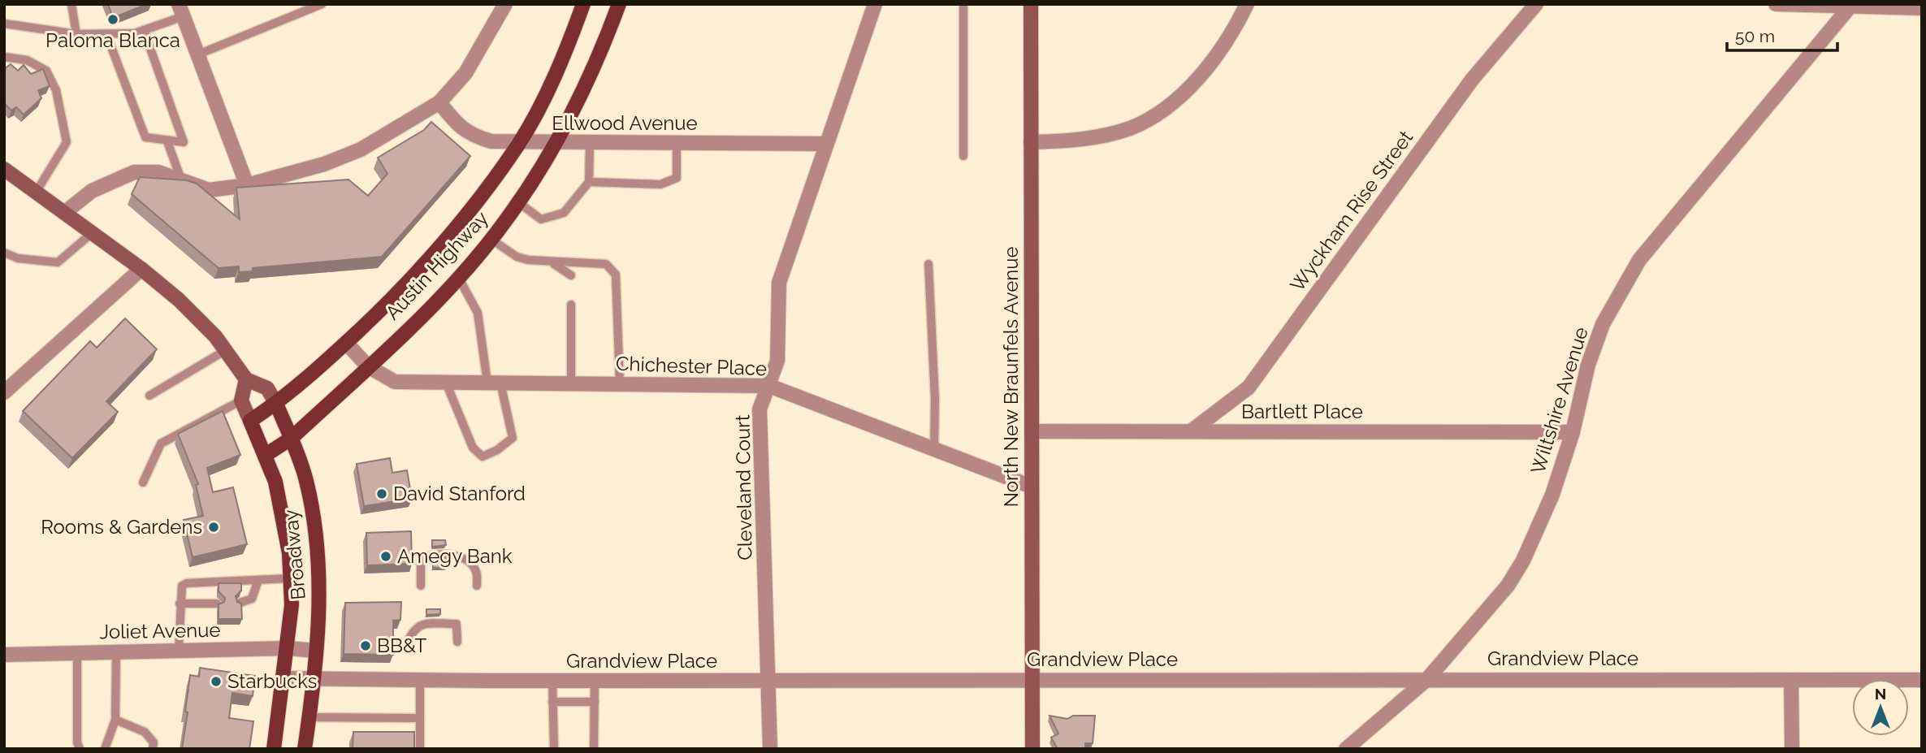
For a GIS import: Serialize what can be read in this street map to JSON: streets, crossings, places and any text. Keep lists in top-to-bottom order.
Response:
{
  "streets": {
    "main road": ["Austin Highway", "Broadway"],
    "street": [
      "Ellwood Avenue",
      "Wyckham Rise Street",
      "Chichester Place",
      "North New Braunfels Avenue",
      "Wiltshire Avenue",
      "Bartlett Place",
      "Cleveland Court",
      "Joliet Avenue",
      "Grandview Place"
    ]
  },
  "crossings": [
    ["Ellwood Avenue", "Austin Highway"],
    ["Ellwood Avenue", "Cleveland Court"],
    ["Wyckham Rise Street", "Bartlett Place"],
    ["Austin Highway", "Chichester Place"],
    ["Austin Highway", "Broadway"],
    ["Chichester Place", "North New Braunfels Avenue"],
    ["Chichester Place", "Cleveland Court"],
    ["North New Braunfels Avenue", "Bartlett Place"],
    ["North New Braunfels Avenue", "Grandview Place"],
    ["Wiltshire Avenue", "Bartlett Place"],
    ["Wiltshire Avenue", "Grandview Place"],
    ["Cleveland Court", "Grandview Place"],
    ["Broadway", "Joliet Avenue"],
    ["Broadway", "Grandview Place"]
  ],
  "places": [
    "Paloma Blanca",
    "David Stanford",
    "Rooms & Gardens",
    "Amegy Bank",
    "BB&T",
    "Starbucks"
  ],
  "scale_bar": "50 m",
  "north": "top"
}
